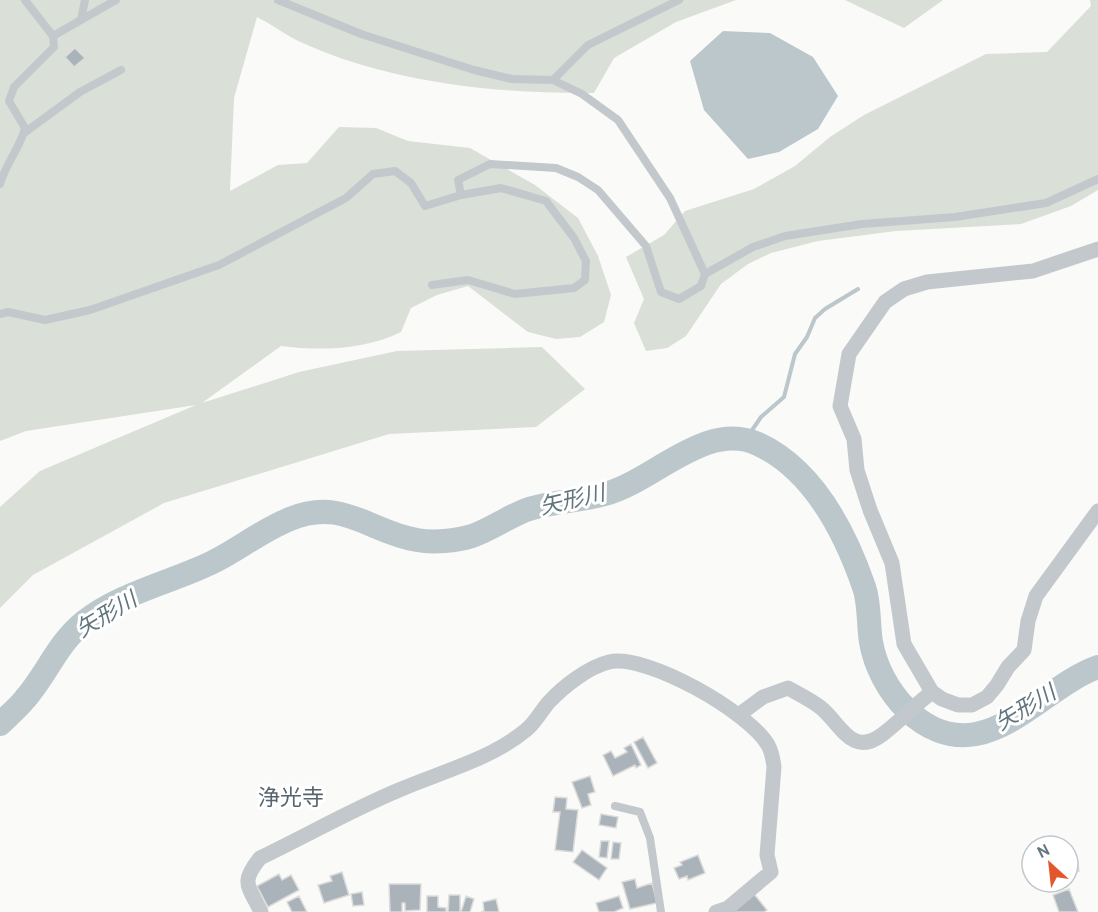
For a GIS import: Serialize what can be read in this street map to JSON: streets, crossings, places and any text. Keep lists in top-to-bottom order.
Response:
{
  "districts": ["浄光寺"],
  "water": ["矢形川"],
  "north": "top left"
}
